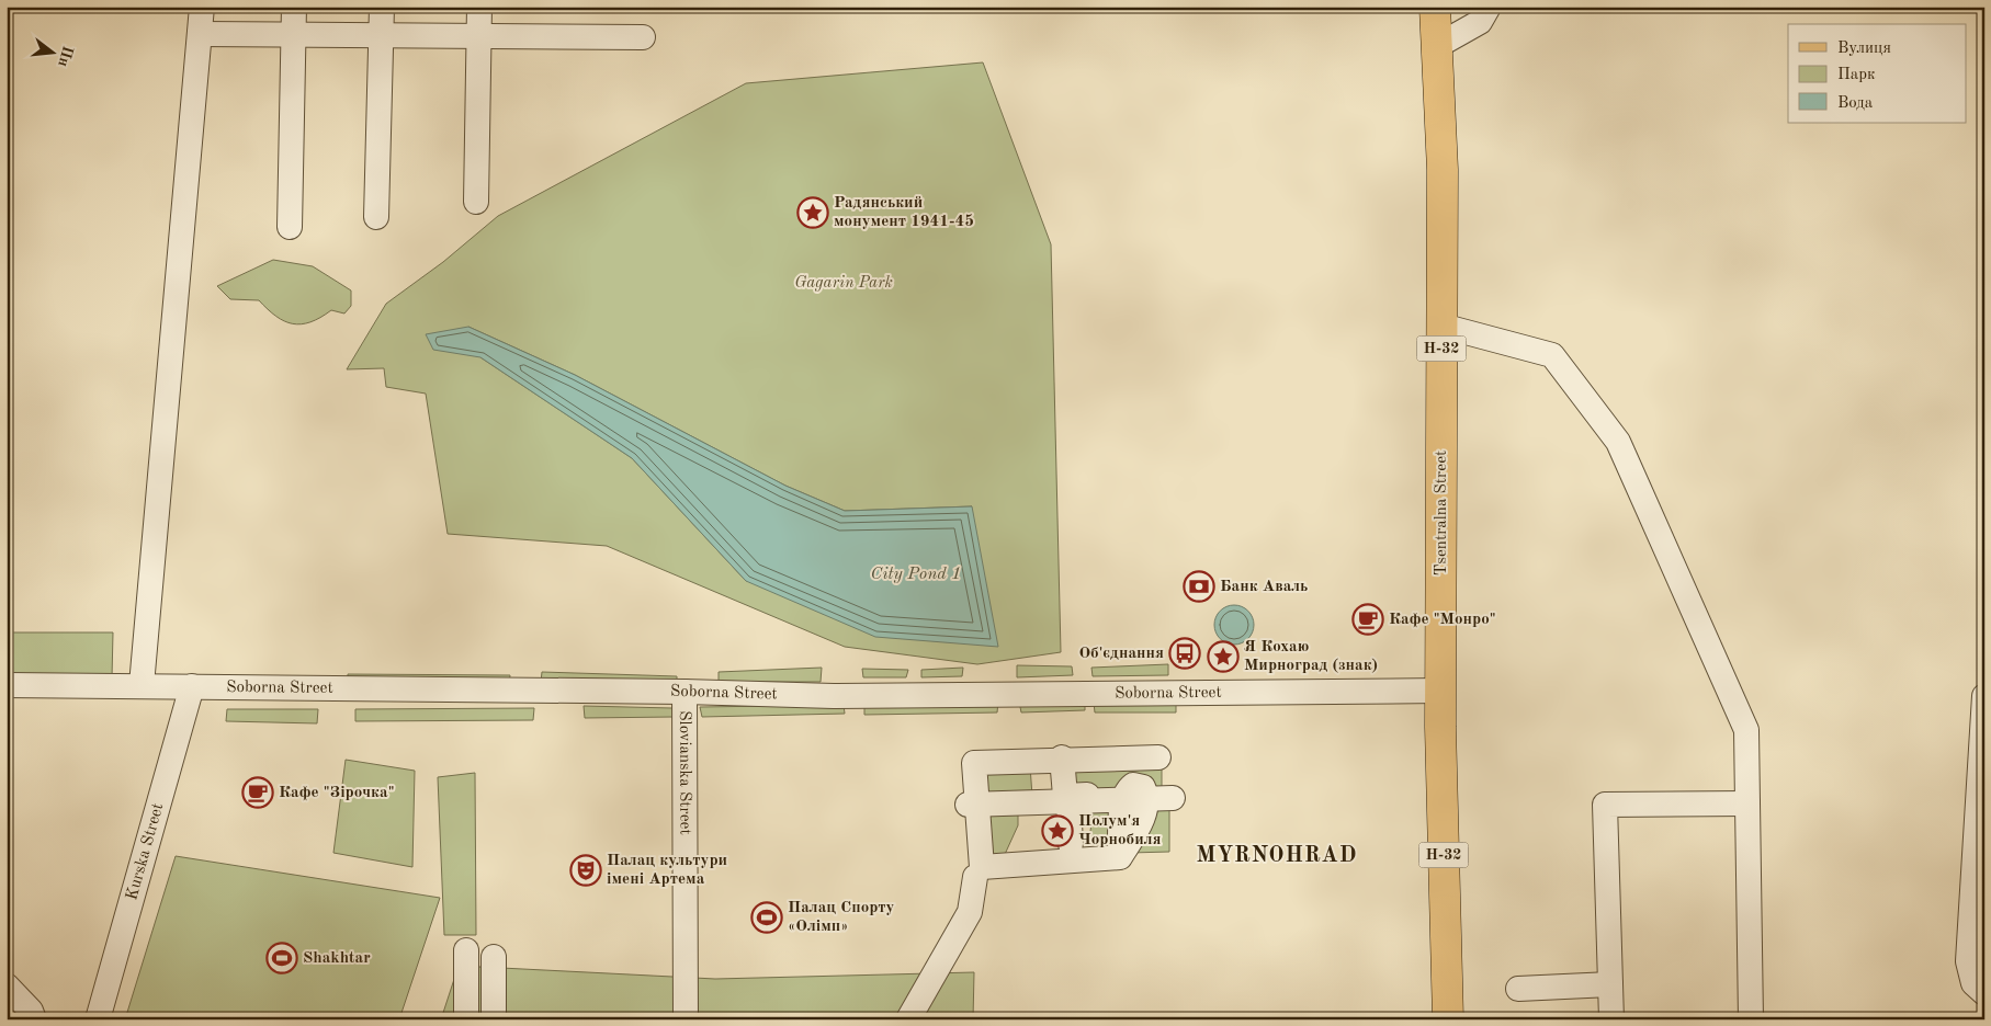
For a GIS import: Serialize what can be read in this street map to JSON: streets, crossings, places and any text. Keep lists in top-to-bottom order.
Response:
{
  "streets": {
    "main road": ["Н-32", "Tsentralna Street"],
    "street": ["Soborna Street", "Slovianska Street", "Kurska Street"]
  },
  "crossings": [
    ["Tsentralna Street", "Soborna Street"],
    ["Soborna Street", "Slovianska Street"],
    ["Soborna Street", "Kurska Street"]
  ],
  "districts": ["MYRNOHRAD"],
  "water": ["City Pond 1"],
  "parks": ["Gagarin Park"],
  "places": {
    "place": ["Радянський монумент 1941-45", "Я Кохаю Мирноград (знак)", "Полум'я Чорнобиля"],
    "bank": ["Банк Аваль"],
    "cafe": ["Кафе \"Монро\"", "Кафе \"Зірочка\""],
    "bus stop": ["Об'єднання"],
    "theatre": ["Палац культури імені Артема"],
    "sports": ["Палац Спорту «Олімп»", "Shakhtar"]
  },
  "legend": ["Вулиця", "Парк", "Вода"],
  "north": "right"
}
